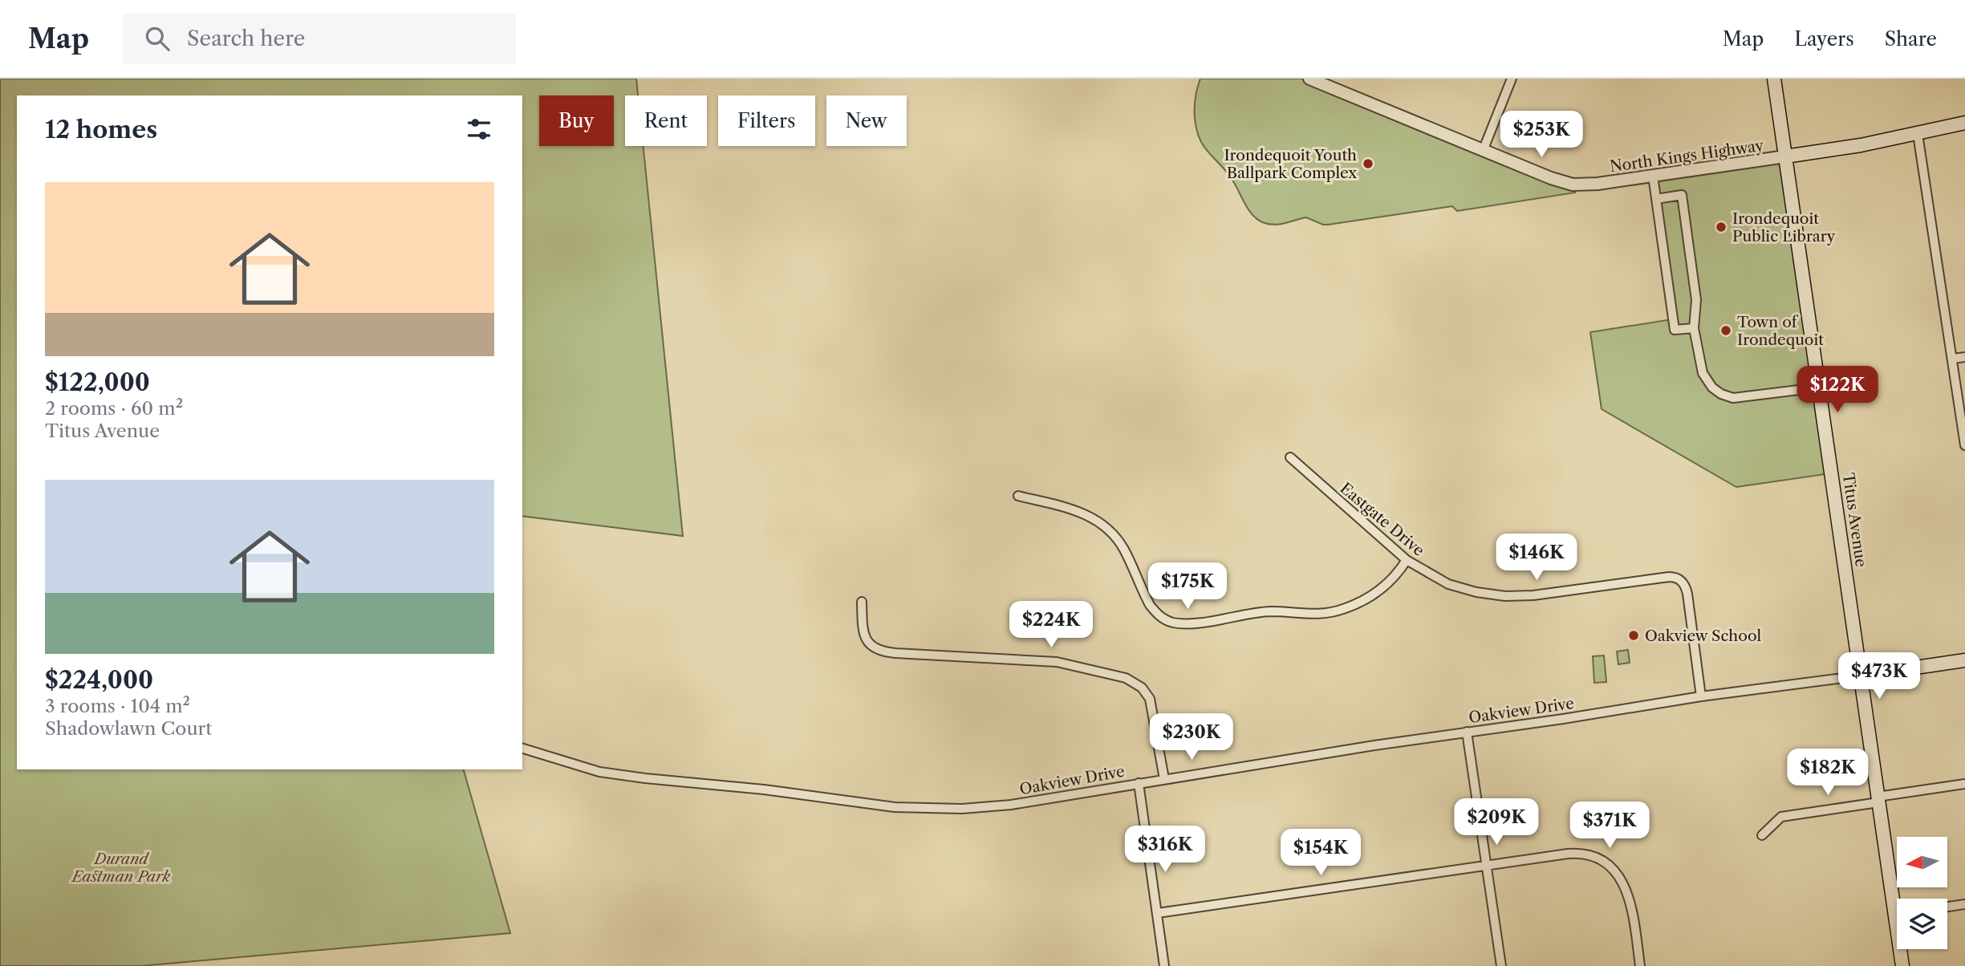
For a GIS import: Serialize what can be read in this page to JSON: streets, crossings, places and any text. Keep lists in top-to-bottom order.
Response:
{
  "streets": {
    "main road": ["Titus Avenue"],
    "street": ["North Kings Highway", "Eastgate Drive", "Oakview Drive"]
  },
  "crossings": [
    ["North Kings Highway", "Titus Avenue"],
    ["Eastgate Drive", "Oakview Drive"],
    ["Titus Avenue", "Oakview Drive"]
  ],
  "parks": ["Durand Eastman Park"],
  "places": [
    "Irondequoit Youth Ballpark Complex",
    "Irondequoit Public Library",
    "Town of Irondequoit",
    "Oakview School"
  ],
  "north": "left",
  "page": {
    "header": "Map",
    "search": "Search here",
    "nav": ["Map", "Layers", "Share"],
    "chip": [
      "Buy",
      "Rent",
      "Filters",
      "New"
    ],
    "heading": "12 homes",
    "price": [
      "$253K",
      "$122K",
      "$146K",
      "$175K",
      "$224K",
      "$473K",
      "$230K",
      "$182K",
      "$209K",
      "$371K",
      "$316K",
      "$154K"
    ],
    "list": [
      {
        "name": "$122,000",
        "note": "2 rooms · 60 m² · Titus Avenue"
      },
      {
        "name": "$224,000",
        "note": "3 rooms · 104 m² · Shadowlawn Court"
      }
    ]
  }
}
